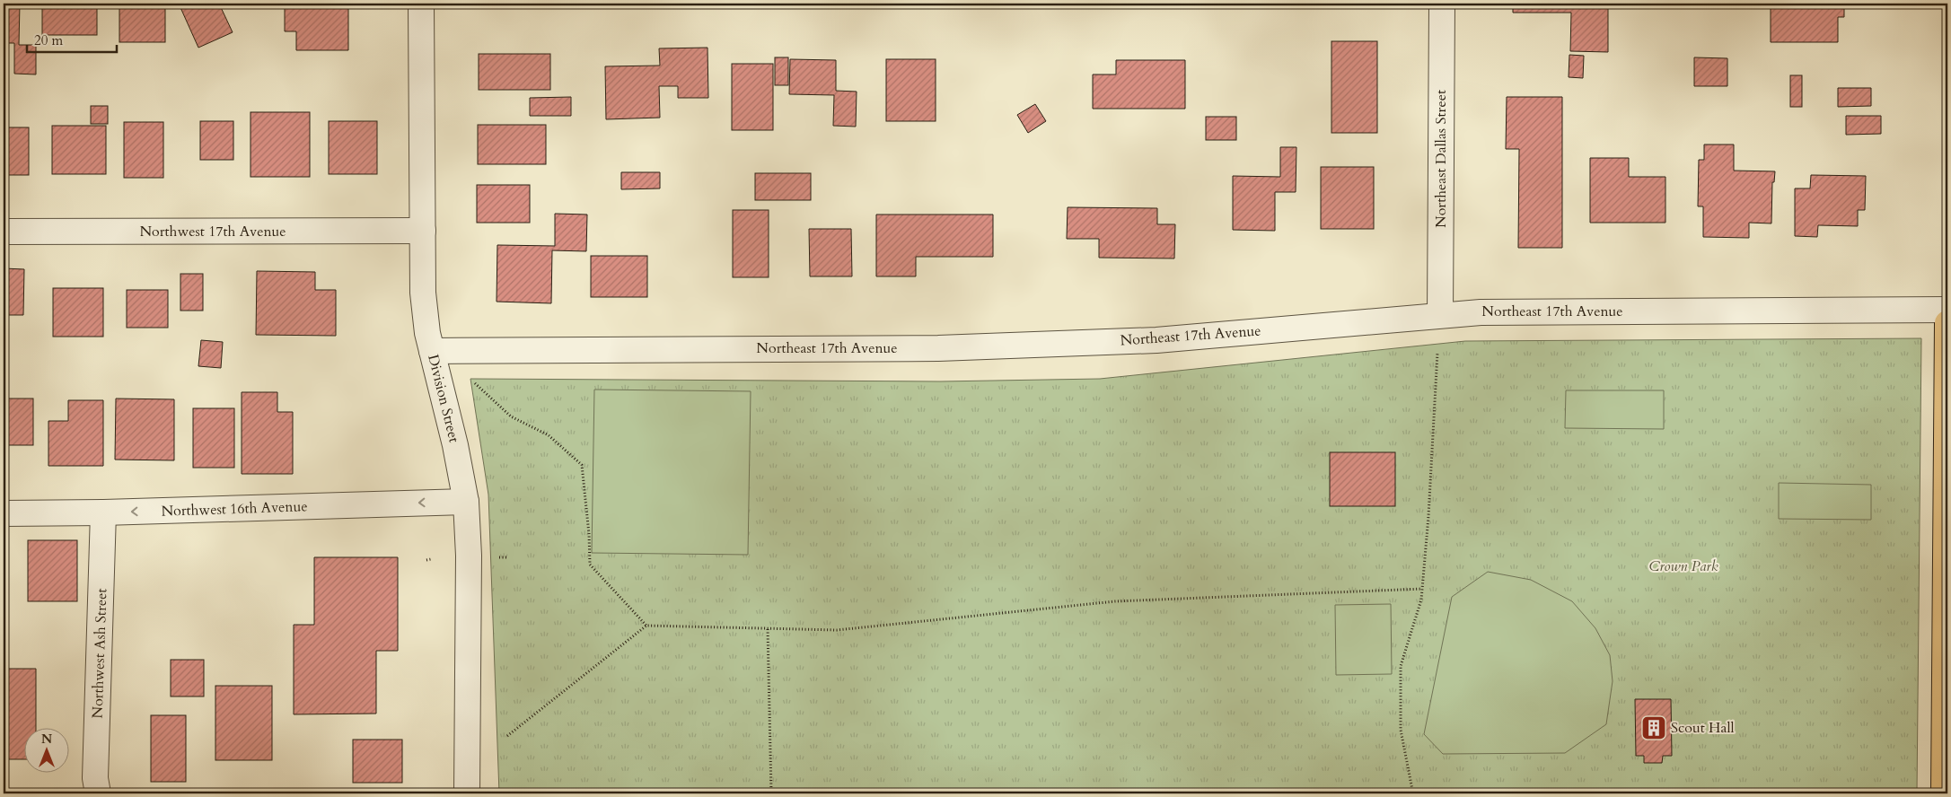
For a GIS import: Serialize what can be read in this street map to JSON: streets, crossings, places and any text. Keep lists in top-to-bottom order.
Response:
{
  "streets": {
    "street": [
      "Northeast Dallas Street",
      "Northwest 17th Avenue",
      "Northeast 17th Avenue",
      "Division Street",
      "Northwest 16th Avenue",
      "Northwest Ash Street"
    ]
  },
  "crossings": [
    ["Northeast Dallas Street", "Northeast 17th Avenue"],
    ["Northwest 17th Avenue", "Division Street"],
    ["Northeast 17th Avenue", "Division Street"],
    ["Division Street", "Northwest 16th Avenue"],
    ["Northwest 16th Avenue", "Northwest Ash Street"]
  ],
  "one_way": ["Northwest 16th Avenue"],
  "parks": ["Crown Park"],
  "places": {
    "building": ["Scout Hall"]
  },
  "scale_bar": "20 m",
  "north": "top"
}
